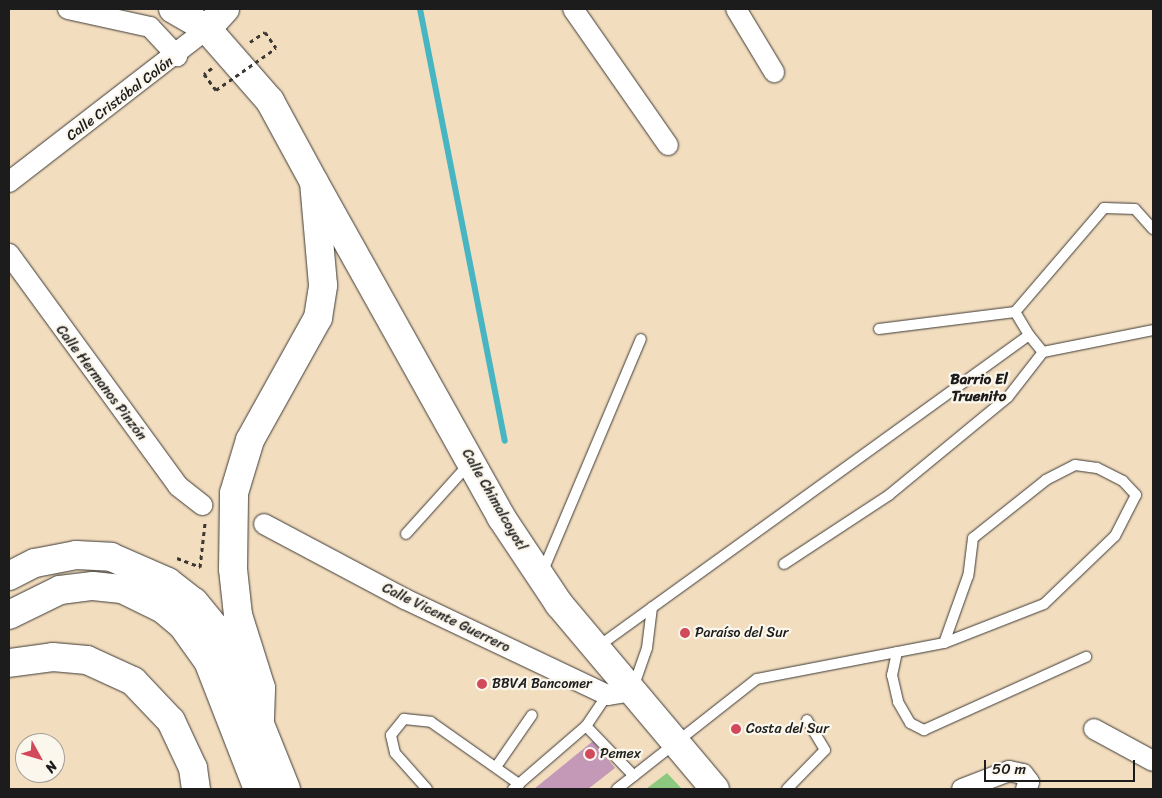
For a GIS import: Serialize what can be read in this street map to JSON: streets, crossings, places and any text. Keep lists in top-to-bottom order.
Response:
{
  "streets": {
    "main road": ["Calle Cristóbal Colón", "Calle Chimalcoyotl"],
    "street": ["Calle Hermanos Pinzón", "Calle Vicente Guerrero"]
  },
  "crossings": [
    ["Calle Cristóbal Colón", "Calle Chimalcoyotl"],
    ["Calle Chimalcoyotl", "Calle Vicente Guerrero"]
  ],
  "districts": ["Barrio El Truenito"],
  "places": [
    "Paraíso del Sur",
    "BBVA Bancomer",
    "Costa del Sur",
    "Pemex"
  ],
  "scale_bar": "50 m",
  "north": "bottom right"
}
